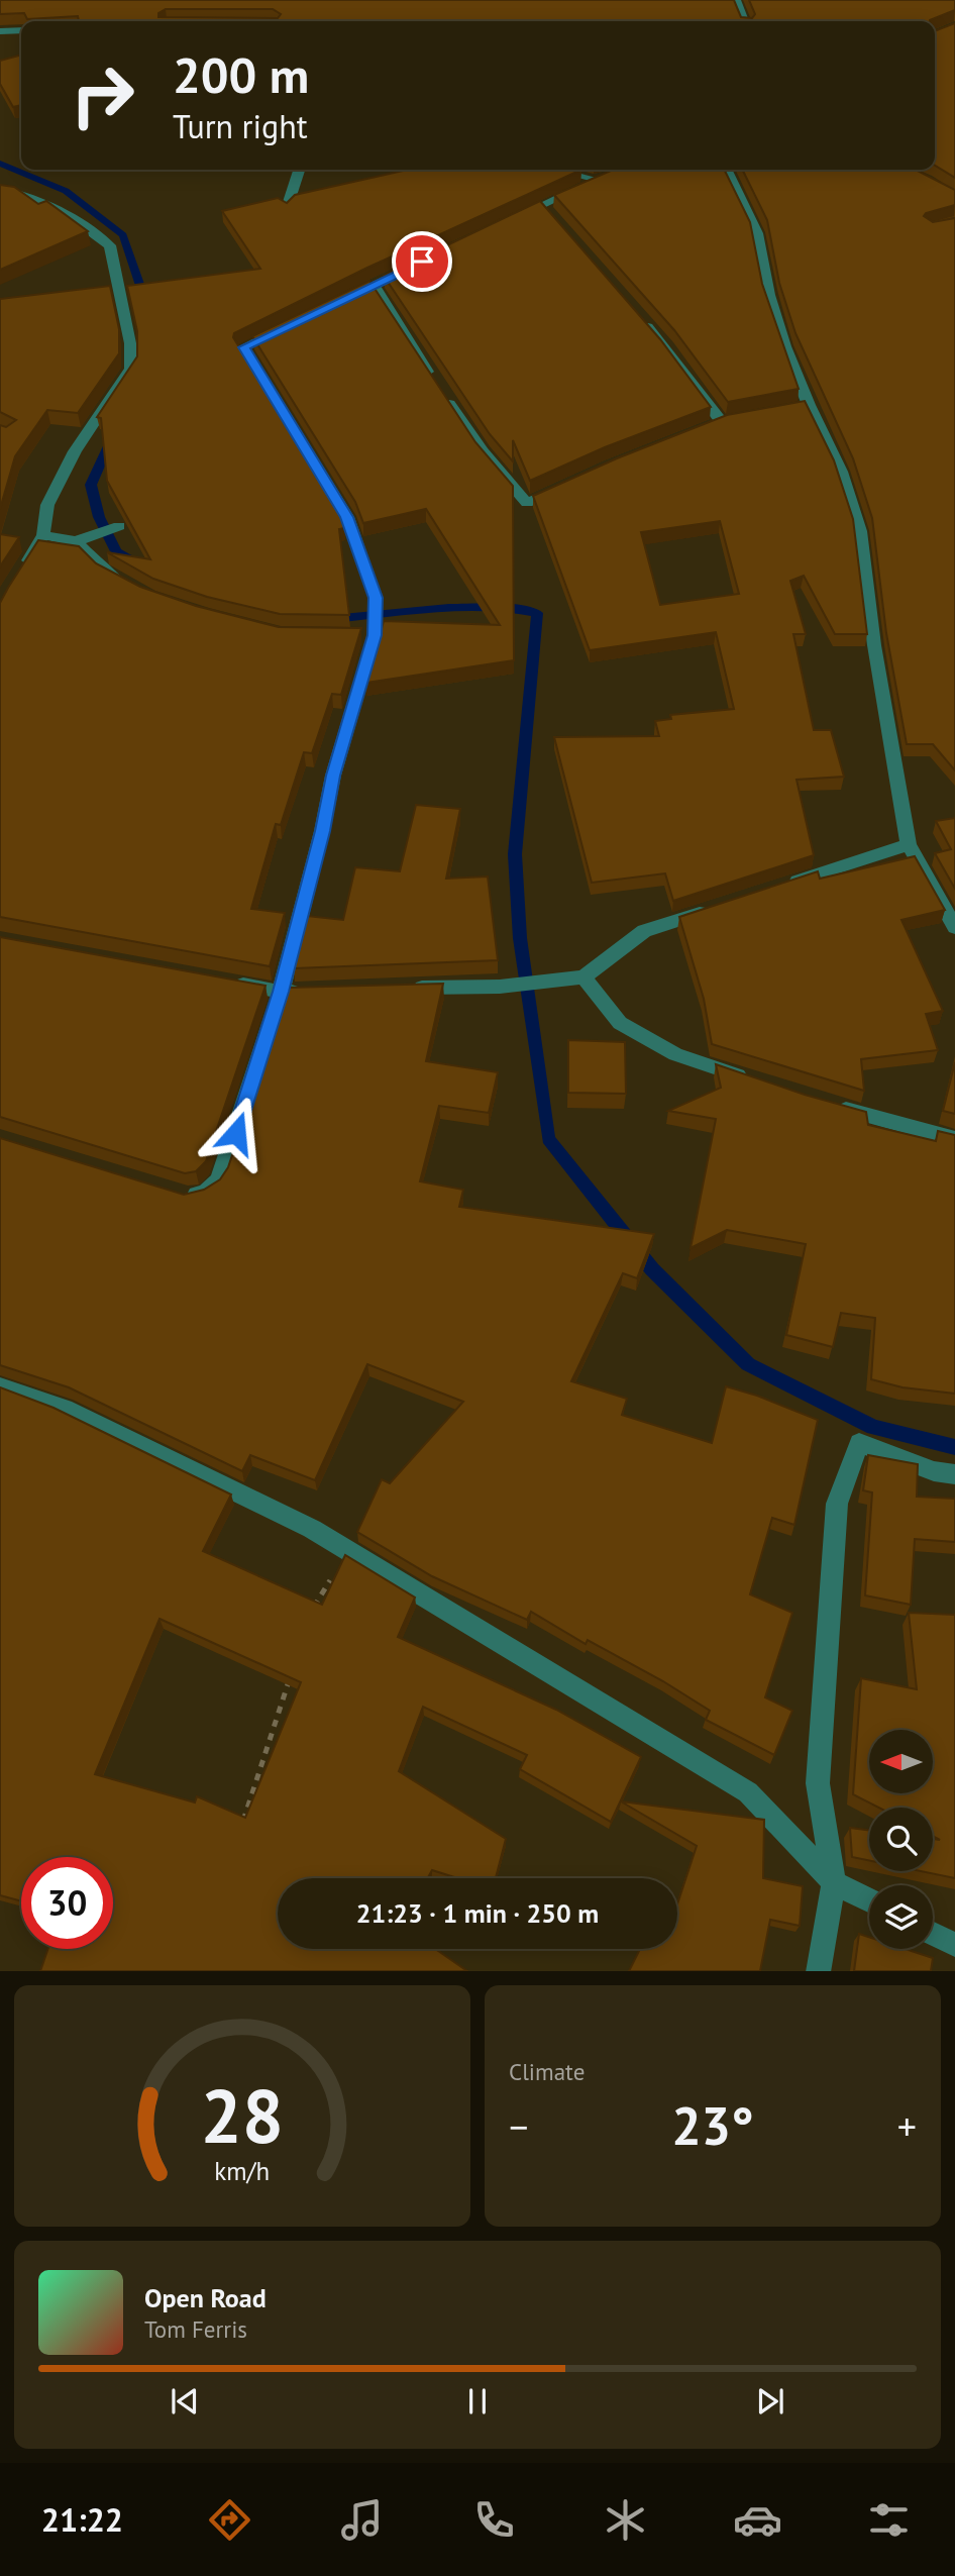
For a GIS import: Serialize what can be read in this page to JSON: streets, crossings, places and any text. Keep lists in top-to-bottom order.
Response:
{
  "north": "left",
  "page": {
    "turn": ["200 m", "Turn right"],
    "limit": "30",
    "trip": "21:23 · 1 min · 250 m",
    "tile": "Climate",
    "heat": ["−", "23°", "+"],
    "song": ["Open Road", "Tom Ferris"],
    "tabs": "21:22",
    "gauge": ["28", "km/h"]
  }
}
